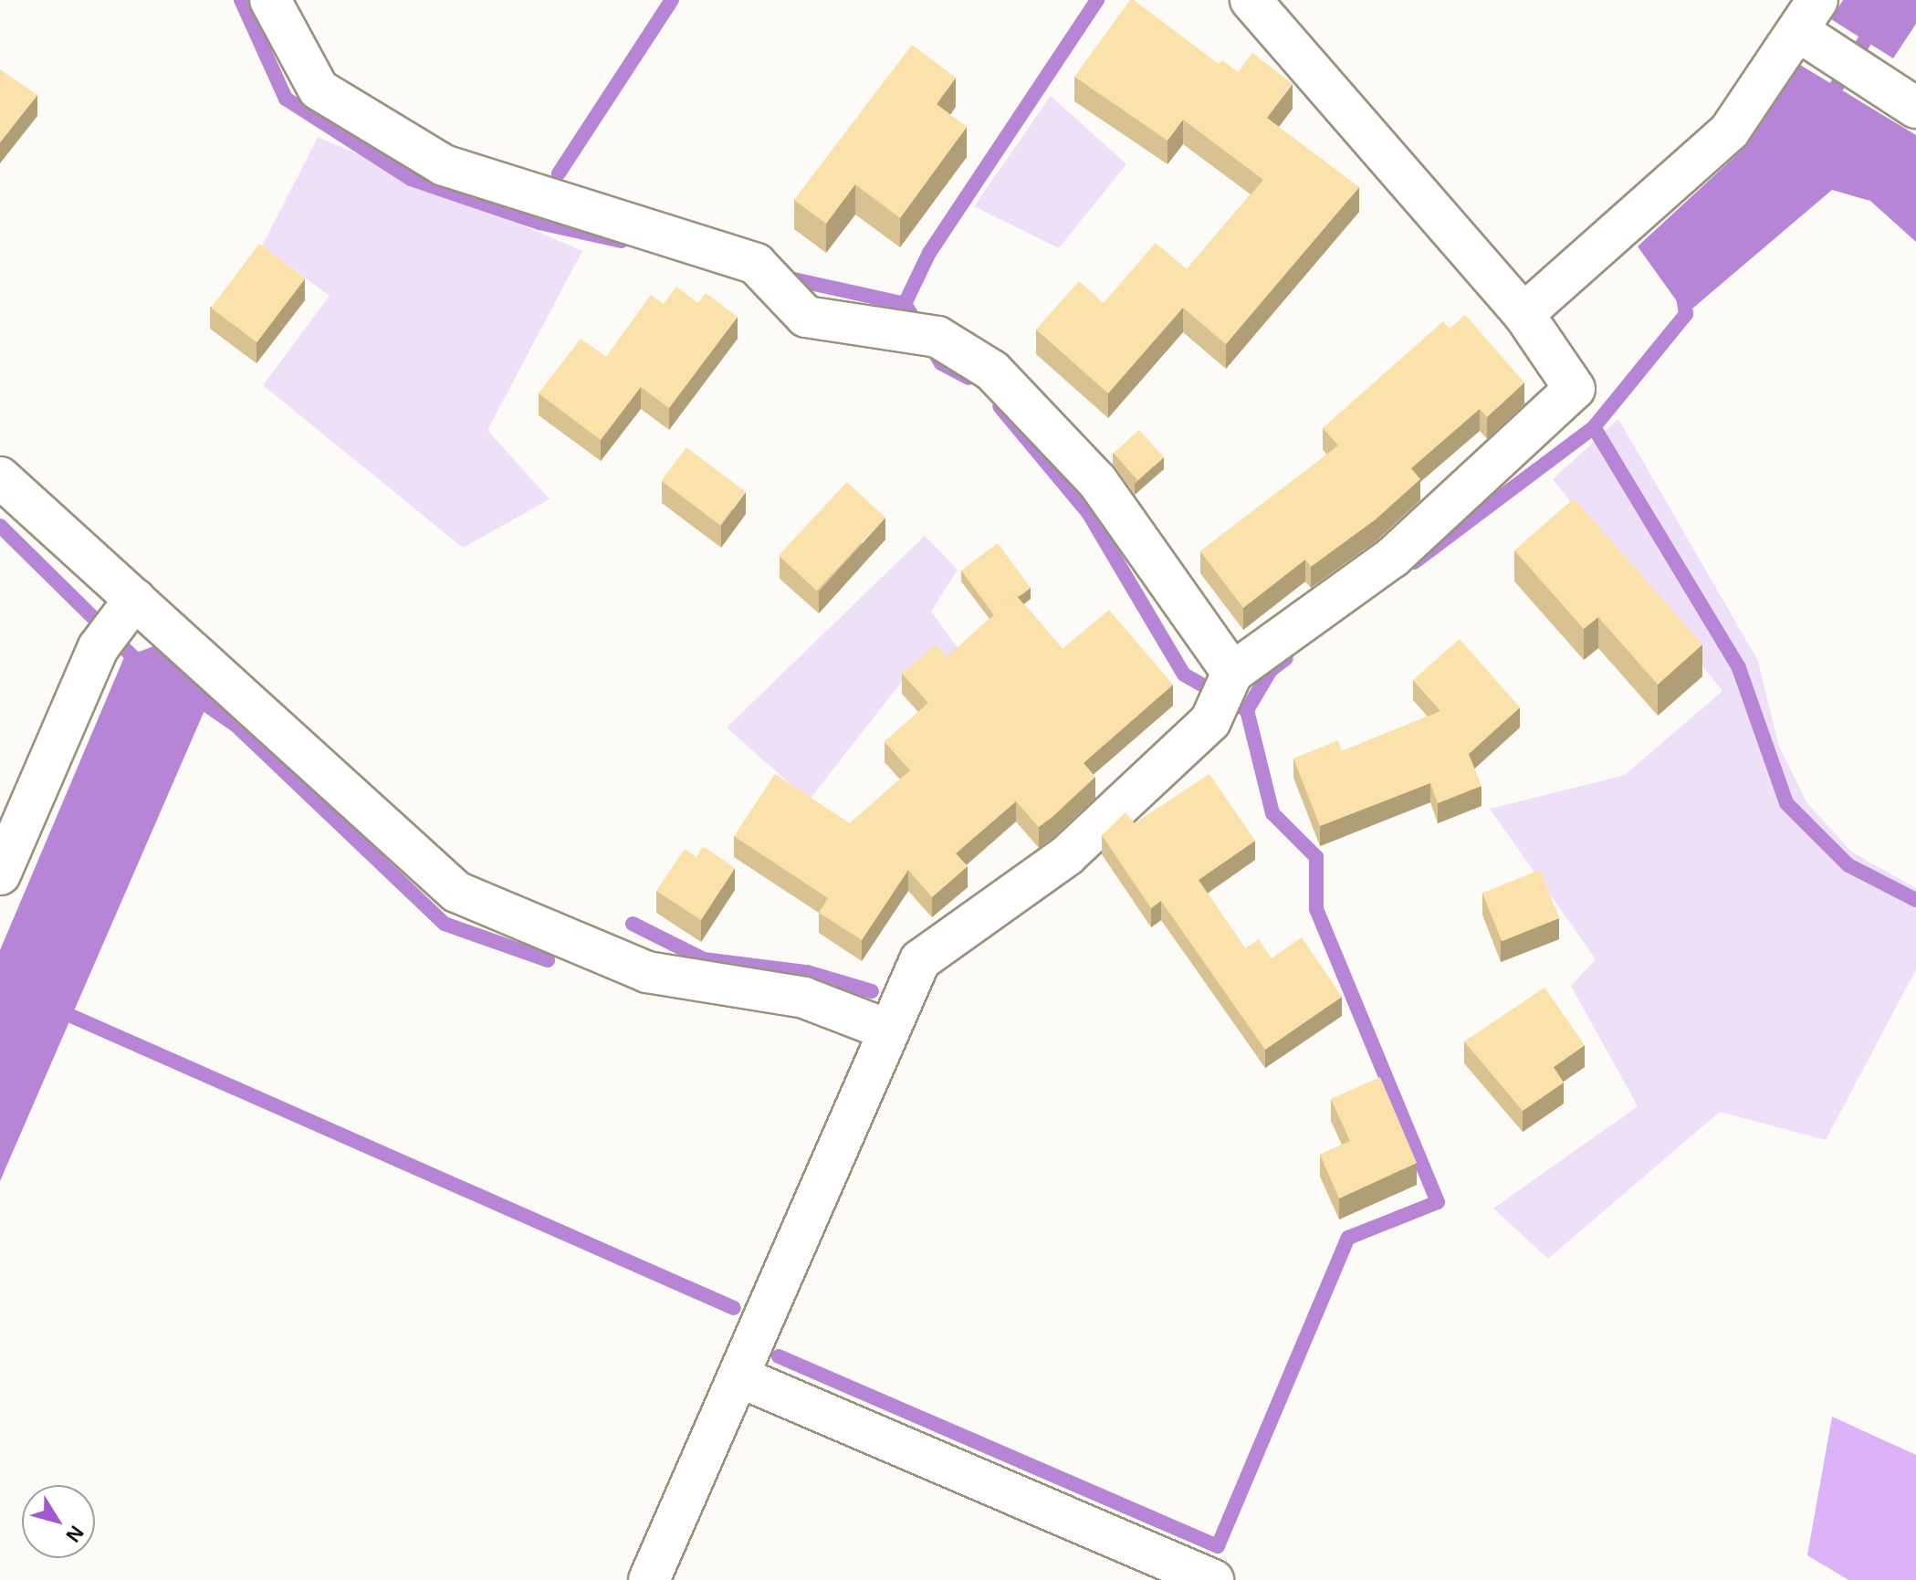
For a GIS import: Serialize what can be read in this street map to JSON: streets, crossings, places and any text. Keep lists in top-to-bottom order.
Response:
{
  "north": "bottom right"
}
